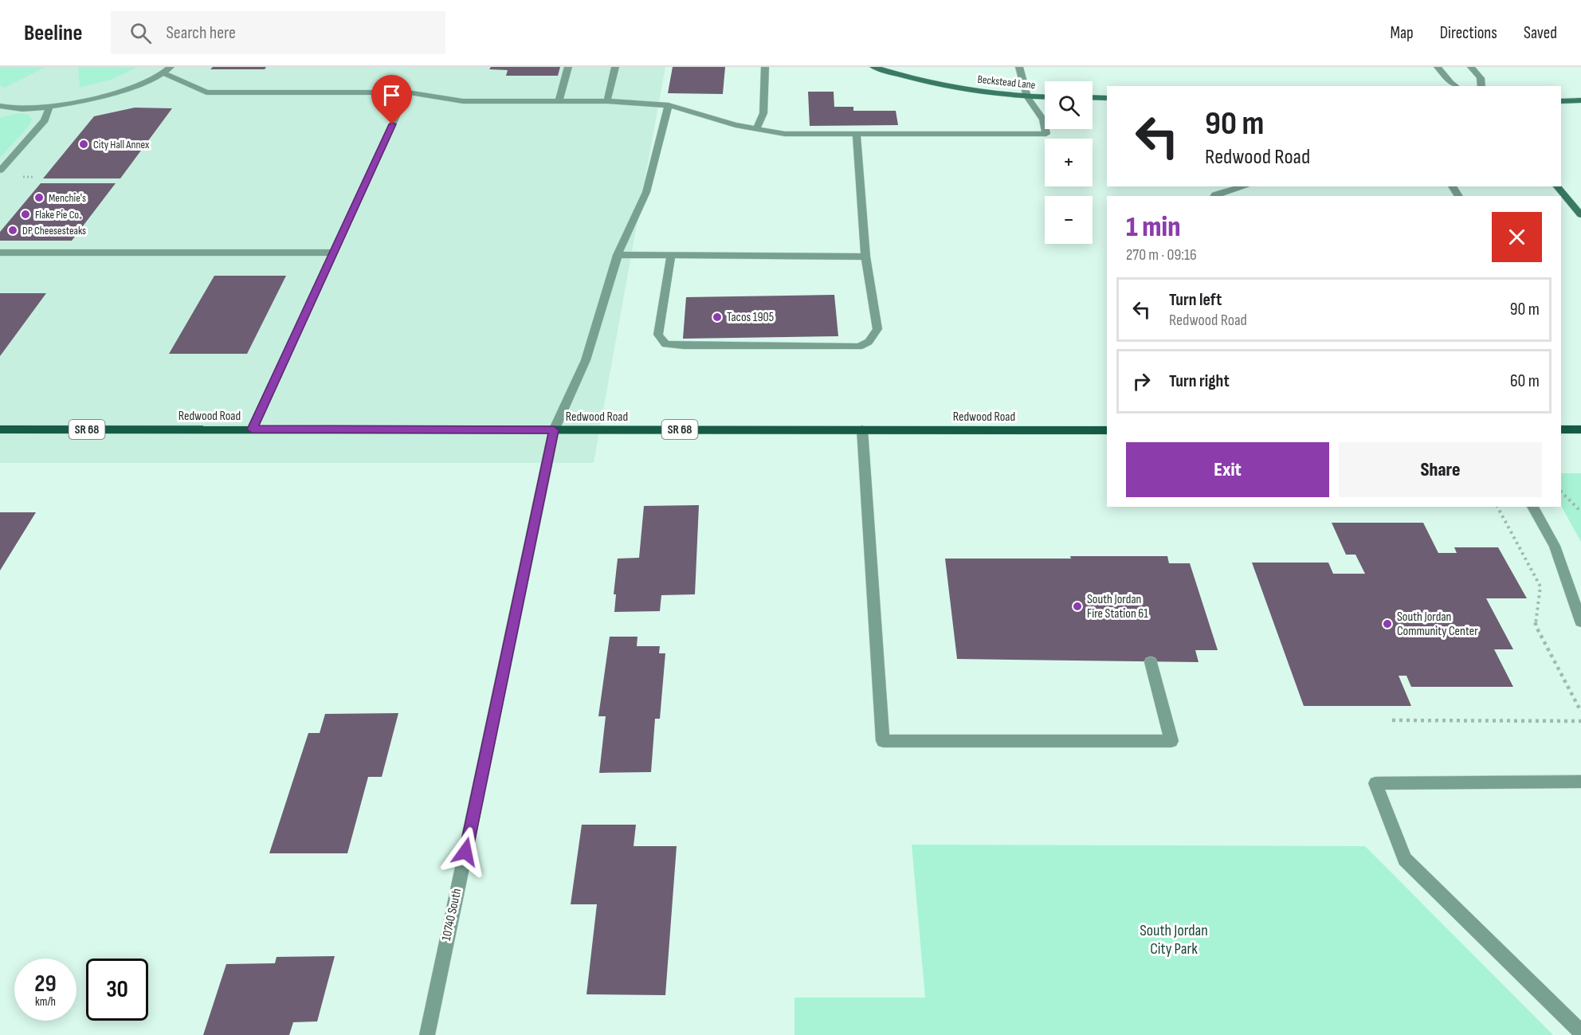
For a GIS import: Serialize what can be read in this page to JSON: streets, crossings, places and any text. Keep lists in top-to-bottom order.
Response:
{
  "streets": {
    "main road": ["Redwood Road", "SR 68"],
    "street": ["Beckstead Lane", "10740 South"]
  },
  "crossings": [
    ["Redwood Road", "10740 South"]
  ],
  "parks": ["South Jordan City Park"],
  "places": [
    "City Hall Annex",
    "Menchie's",
    "Flake Pie Co.",
    "DP Cheesesteaks",
    "Tacos 1905",
    "South Jordan Fire Station 61",
    "South Jordan Community Center"
  ],
  "page": {
    "header": "Beeline",
    "search": "Search here",
    "nav": ["Map", "Directions", "Saved"],
    "map_buttons": ["+", "−"],
    "turn": ["90 m", "Redwood Road"],
    "heading": ["1 min", "270 m · 09:16"],
    "list": [
      {
        "name": "Turn left",
        "note": "Redwood Road",
        "value": "90 m"
      },
      {
        "name": "Turn right",
        "value": "60 m"
      }
    ],
    "buttons": ["Exit", "Share"],
    "speed": "29 km/h",
    "limit": "30"
  }
}
